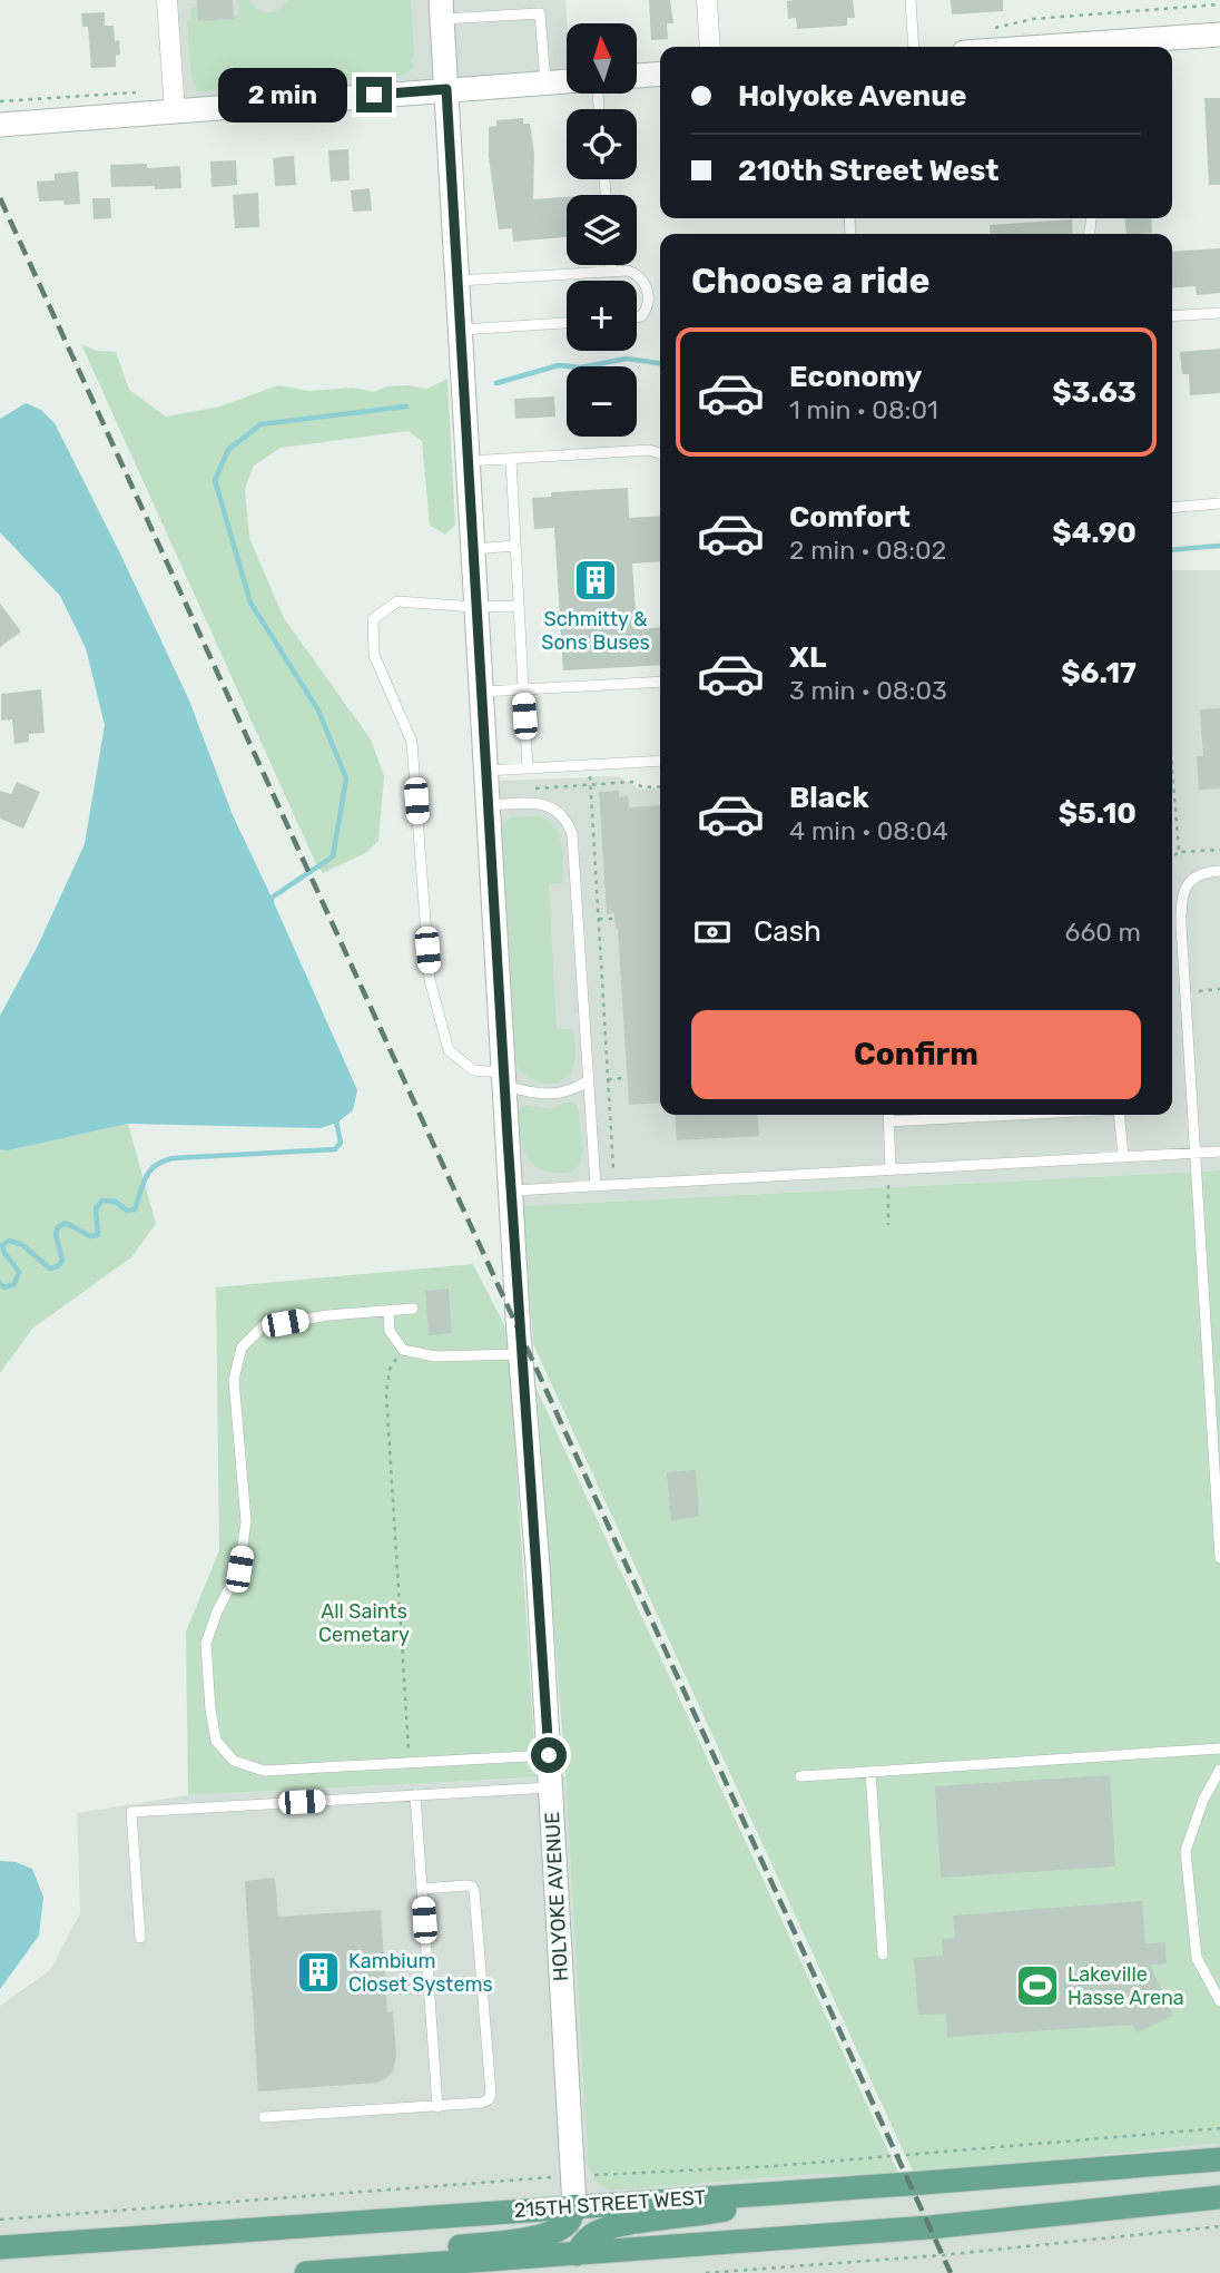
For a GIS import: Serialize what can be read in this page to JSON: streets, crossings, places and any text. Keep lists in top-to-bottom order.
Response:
{
  "streets": {
    "main road": ["215TH STREET WEST"],
    "street": ["HOLYOKE AVENUE"]
  },
  "crossings": [
    ["HOLYOKE AVENUE", "215TH STREET WEST"]
  ],
  "parks": ["All Saints Cemetary"],
  "places": {
    "building": ["Schmitty & Sons Buses", "Kambium Closet Systems"],
    "sports": ["Lakeville Hasse Arena"]
  },
  "north": "top",
  "page": {
    "map_buttons": ["+", "−"],
    "banner": ["Holyoke Avenue", "210th Street West"],
    "bubble": "2 min",
    "heading": "Choose a ride",
    "list": [
      {
        "name": "Economy",
        "note": "1 min · 08:01",
        "value": "$3.63"
      },
      {
        "name": "Comfort",
        "note": "2 min · 08:02",
        "value": "$4.90"
      },
      {
        "name": "XL",
        "note": "3 min · 08:03",
        "value": "$6.17"
      },
      {
        "name": "Black",
        "note": "4 min · 08:04",
        "value": "$5.10"
      }
    ],
    "pay": ["Cash", "660 m"],
    "buttons": "Confirm"
  }
}
